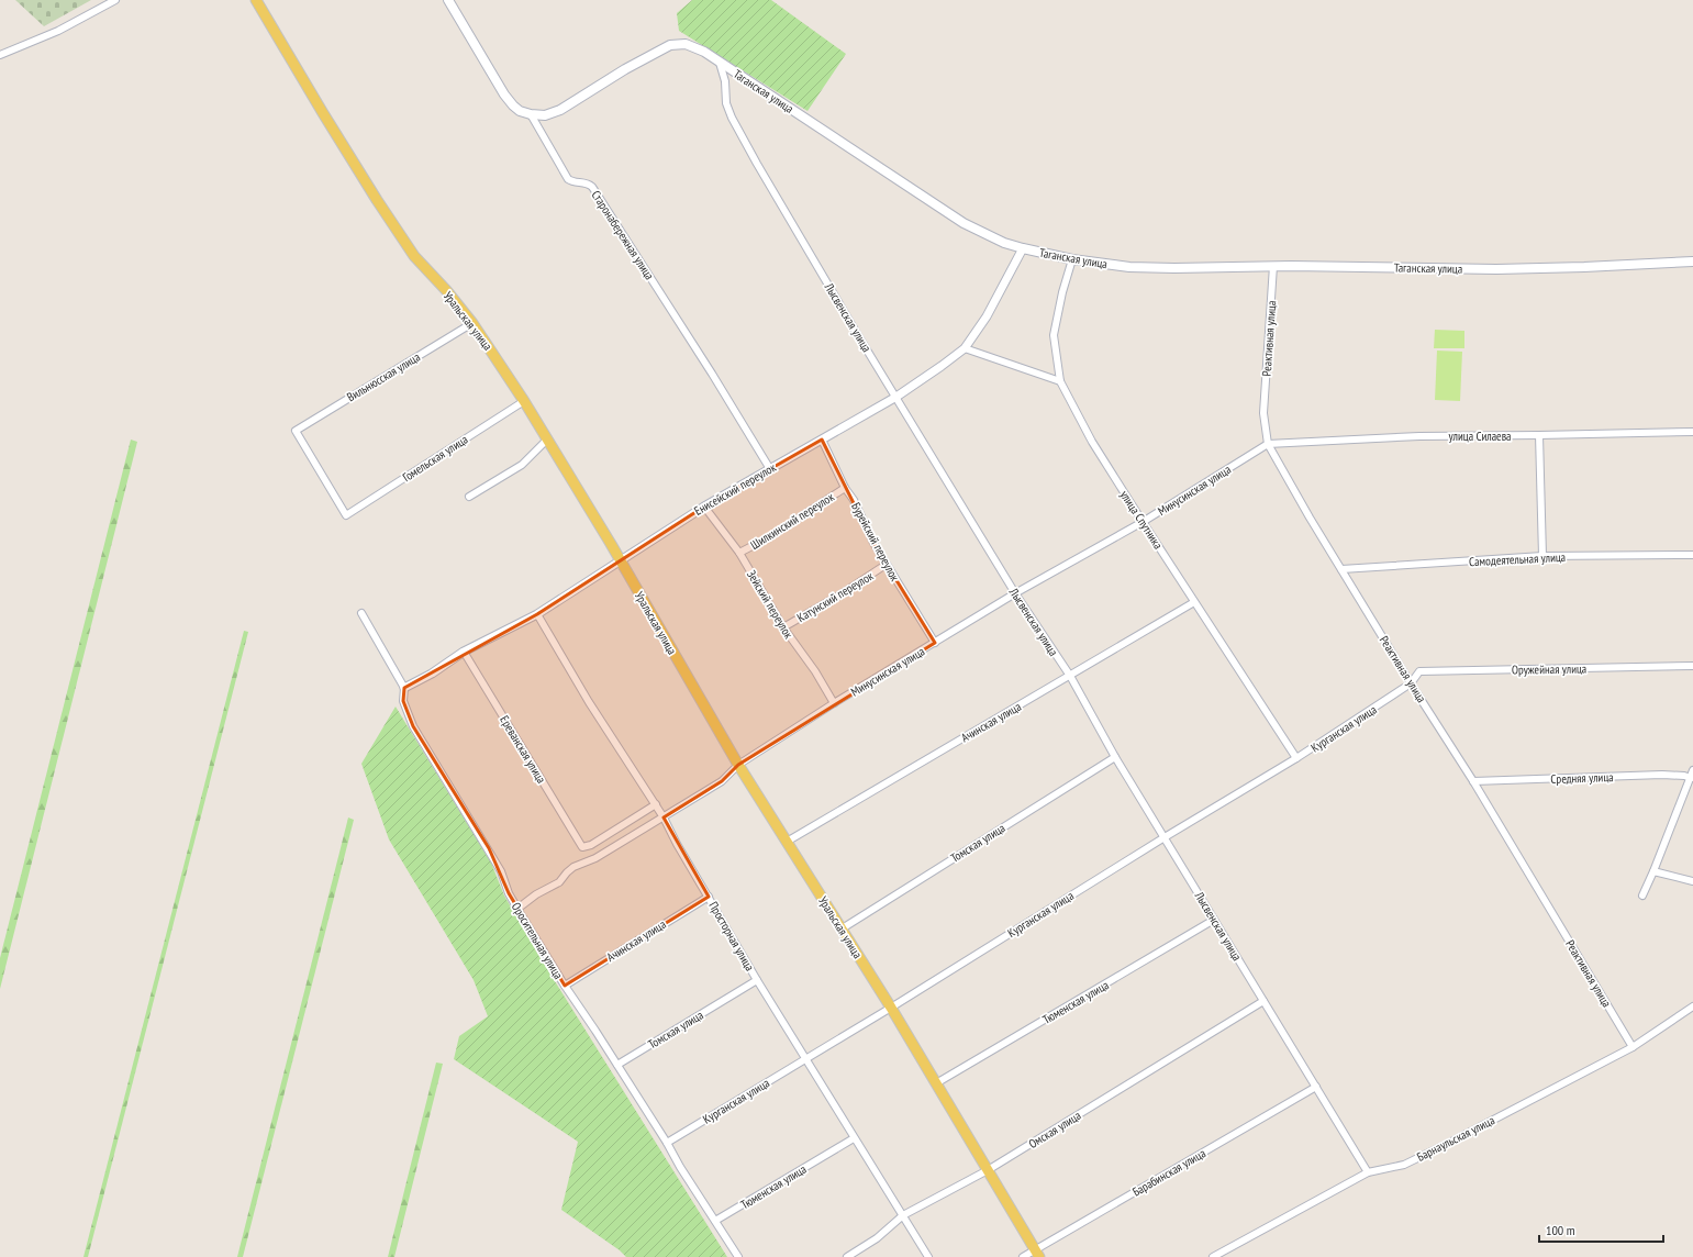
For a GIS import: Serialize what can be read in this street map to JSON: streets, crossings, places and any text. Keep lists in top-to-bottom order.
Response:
{
  "streets": {
    "main road": ["Таганская улица", "Уральская улица"],
    "street": [
      "Старонабережная улица",
      "Лысвенская улица",
      "Реактивная улица",
      "Вильнюсская улица",
      "улица Силаева",
      "Гомельская улица",
      "Енисейский переулок",
      "Минусинская улица",
      "улица Спутника",
      "Шилкинский переулок",
      "Бурейский переулок",
      "Самодеятельная улица",
      "Катунский переулок",
      "Зейский переулок",
      "Оружейная улица",
      "Ачинская улица",
      "Курганская улица",
      "Ереванская улица",
      "Средняя улица",
      "Томская улица",
      "Просторная улица",
      "Оросительная улица",
      "Тюменская улица",
      "Омская улица",
      "Барнаульская улица",
      "Барабинская улица"
    ]
  },
  "crossings": [
    ["Таганская улица", "Старонабережная улица"],
    ["Таганская улица", "Лысвенская улица"],
    ["Таганская улица", "Реактивная улица"],
    ["Таганская улица", "Енисейский переулок"],
    ["Таганская улица", "улица Спутника"],
    ["Старонабережная улица", "Енисейский переулок"],
    ["Лысвенская улица", "Енисейский переулок"],
    ["Лысвенская улица", "Минусинская улица"],
    ["Лысвенская улица", "Ачинская улица"],
    ["Лысвенская улица", "Курганская улица"],
    ["Лысвенская улица", "Томская улица"],
    ["Лысвенская улица", "Тюменская улица"],
    ["Лысвенская улица", "Омская улица"],
    ["Лысвенская улица", "Барнаульская улица"],
    ["Лысвенская улица", "Барабинская улица"],
    ["Уральская улица", "Вильнюсская улица"],
    ["Уральская улица", "Гомельская улица"],
    ["Уральская улица", "Енисейский переулок"],
    ["Уральская улица", "Минусинская улица"],
    ["Уральская улица", "Ачинская улица"],
    ["Уральская улица", "Курганская улица"],
    ["Уральская улица", "Томская улица"],
    ["Уральская улица", "Тюменская улица"],
    ["Уральская улица", "Омская улица"],
    ["Уральская улица", "Барабинская улица"],
    ["Реактивная улица", "улица Силаева"],
    ["Реактивная улица", "Минусинская улица"],
    ["Реактивная улица", "Самодеятельная улица"],
    ["Реактивная улица", "Оружейная улица"],
    ["Реактивная улица", "Курганская улица"],
    ["Реактивная улица", "Средняя улица"],
    ["Реактивная улица", "Барнаульская улица"],
    ["Вильнюсская улица", "Гомельская улица"],
    ["улица Силаева", "Минусинская улица"],
    ["Енисейский переулок", "Бурейский переулок"],
    ["Енисейский переулок", "Зейский переулок"],
    ["Енисейский переулок", "Ереванская улица"],
    ["Енисейский переулок", "Просторная улица"],
    ["Енисейский переулок", "Оросительная улица"],
    ["Минусинская улица", "улица Спутника"],
    ["Минусинская улица", "Бурейский переулок"],
    ["Минусинская улица", "Зейский переулок"],
    ["Минусинская улица", "Просторная улица"],
    ["Минусинская улица", "Оросительная улица"],
    ["улица Спутника", "Ачинская улица"],
    ["улица Спутника", "Курганская улица"],
    ["Шилкинский переулок", "Бурейский переулок"],
    ["Шилкинский переулок", "Зейский переулок"],
    ["Бурейский переулок", "Катунский переулок"],
    ["Катунский переулок", "Зейский переулок"],
    ["Оружейная улица", "Курганская улица"],
    ["Ачинская улица", "Просторная улица"],
    ["Ачинская улица", "Оросительная улица"],
    ["Курганская улица", "Просторная улица"],
    ["Курганская улица", "Оросительная улица"],
    ["Ереванская улица", "Просторная улица"],
    ["Томская улица", "Просторная улица"],
    ["Томская улица", "Оросительная улица"],
    ["Просторная улица", "Тюменская улица"],
    ["Просторная улица", "Омская улица"],
    ["Оросительная улица", "Тюменская улица"]
  ],
  "scale_bar": "100 m"
}
